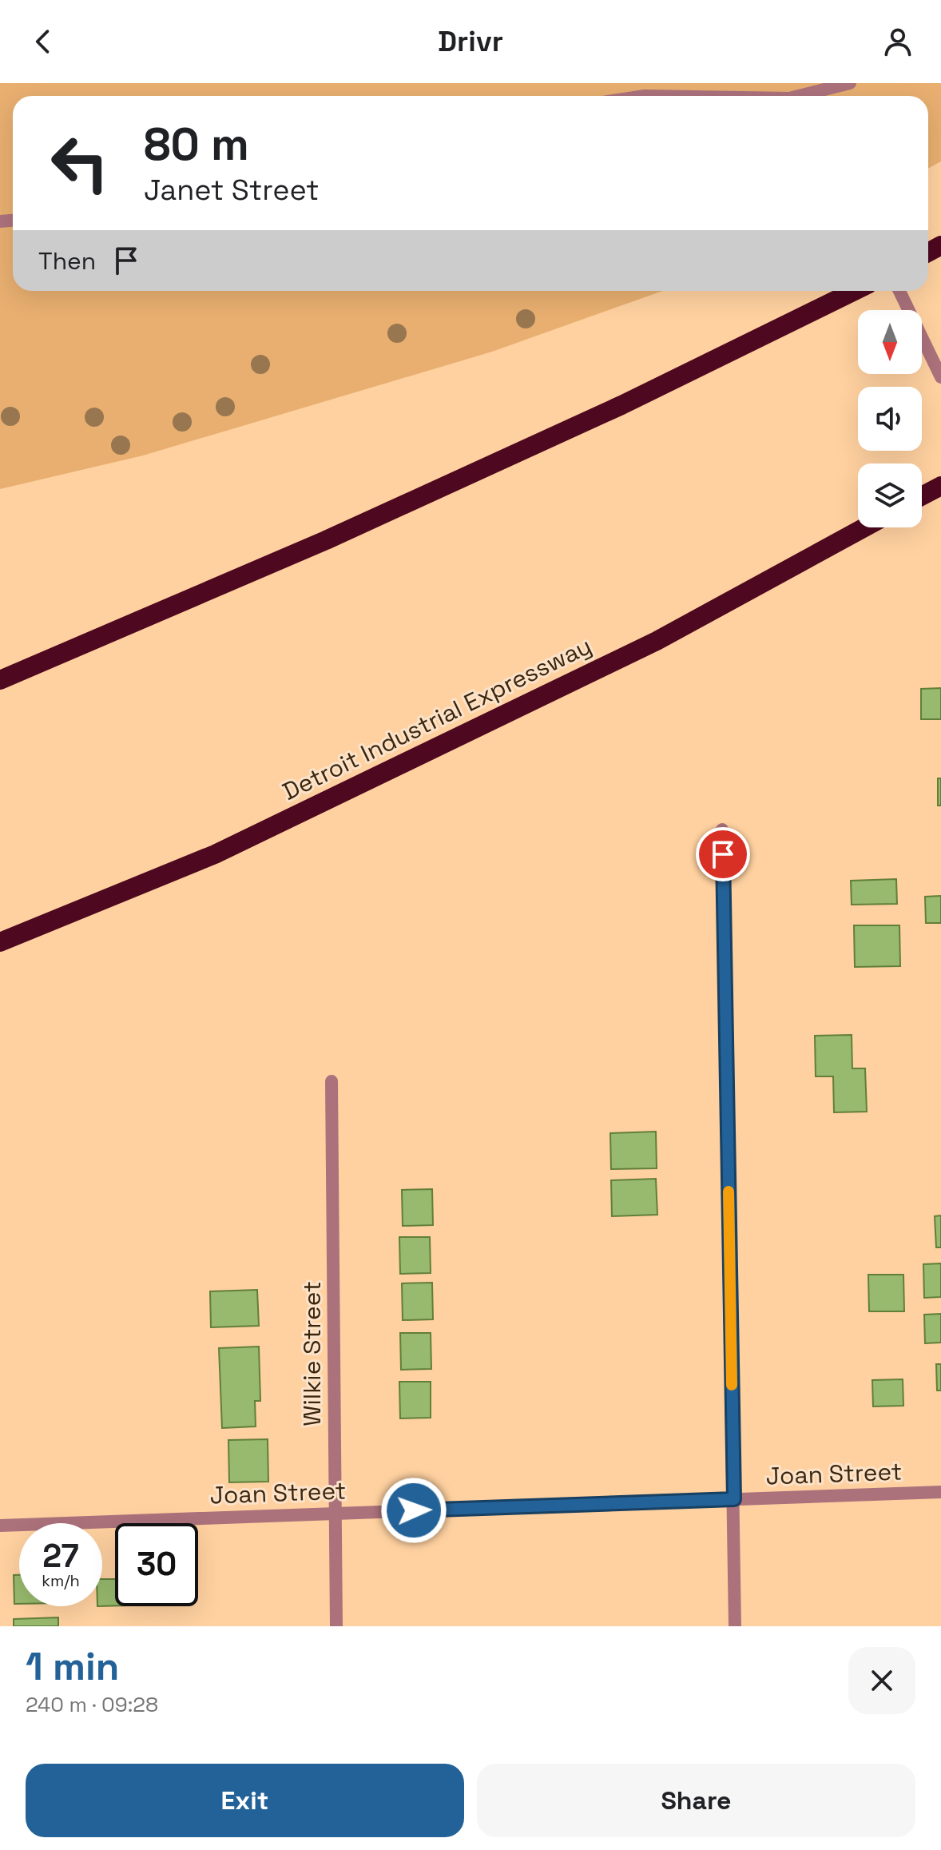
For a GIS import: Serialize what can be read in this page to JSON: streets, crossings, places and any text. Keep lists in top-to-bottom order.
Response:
{
  "streets": {
    "highway": ["Detroit Industrial Expressway"],
    "street": ["Wilkie Street", "Joan Street"]
  },
  "crossings": [
    ["Wilkie Street", "Joan Street"]
  ],
  "north": "bottom",
  "page": {
    "header": "Drivr",
    "turn": ["80 m", "Janet Street"],
    "then": "Then",
    "speed": "27 km/h",
    "limit": "30",
    "heading": ["1 min", "240 m · 09:28"],
    "buttons": ["Exit", "Share"]
  }
}
